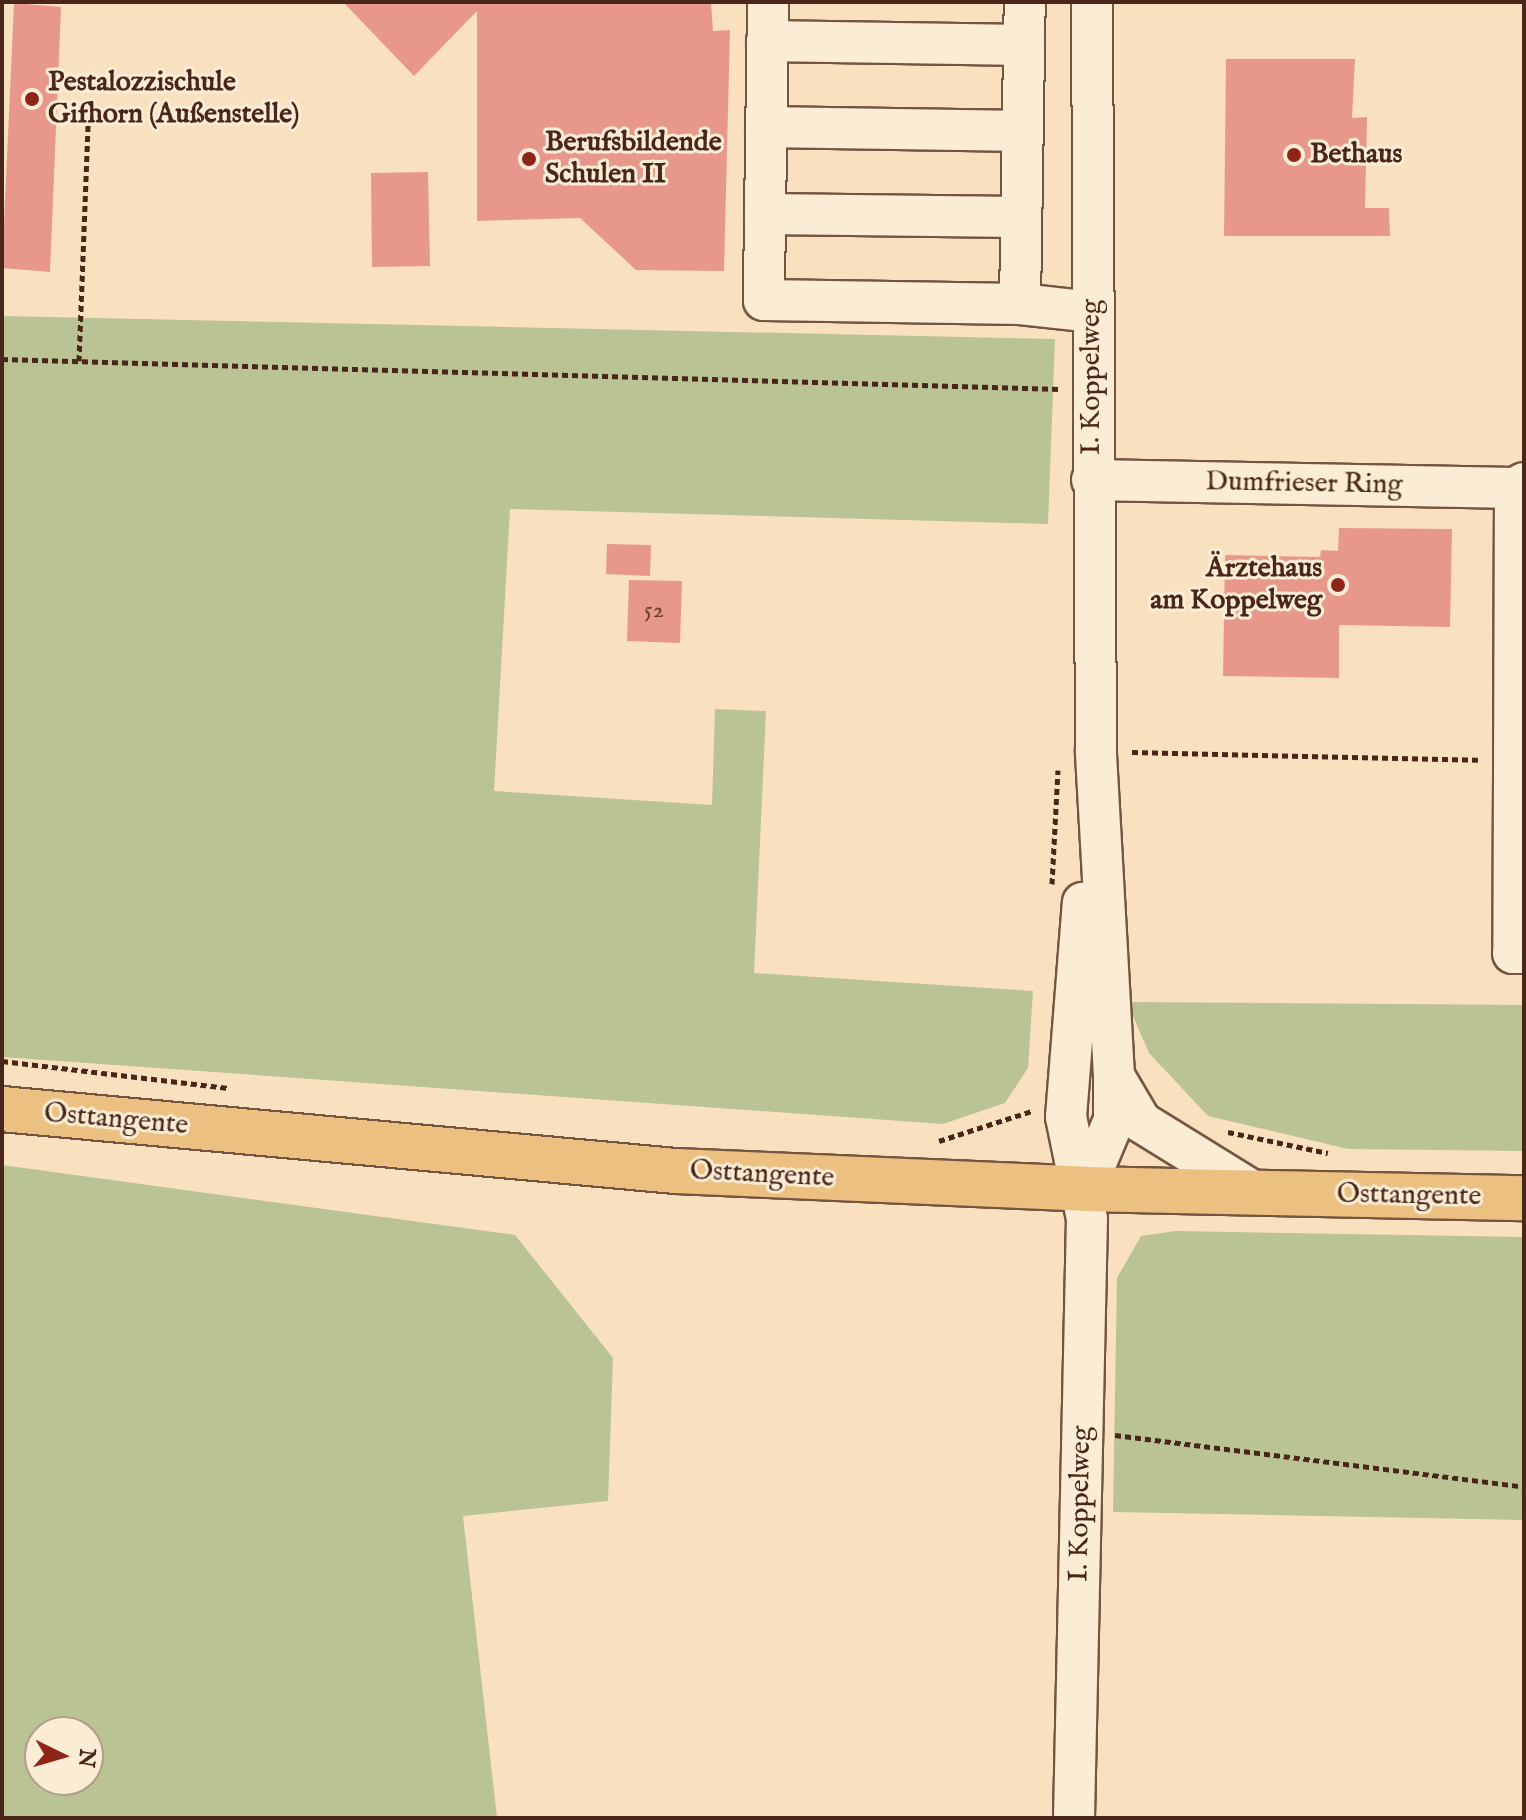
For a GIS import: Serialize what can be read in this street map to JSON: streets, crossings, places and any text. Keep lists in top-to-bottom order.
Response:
{
  "streets": {
    "main road": ["Osttangente"],
    "street": ["I. Koppelweg", "Dumfrieser Ring"]
  },
  "crossings": [
    ["I. Koppelweg", "Dumfrieser Ring"],
    ["I. Koppelweg", "Osttangente"]
  ],
  "places": [
    "Pestalozzischule Gifhorn (Außenstelle)",
    "Bethaus",
    "Berufsbildende Schulen II",
    "Ärztehaus am Koppelweg"
  ],
  "house_numbers": ["52"],
  "north": "right"
}
